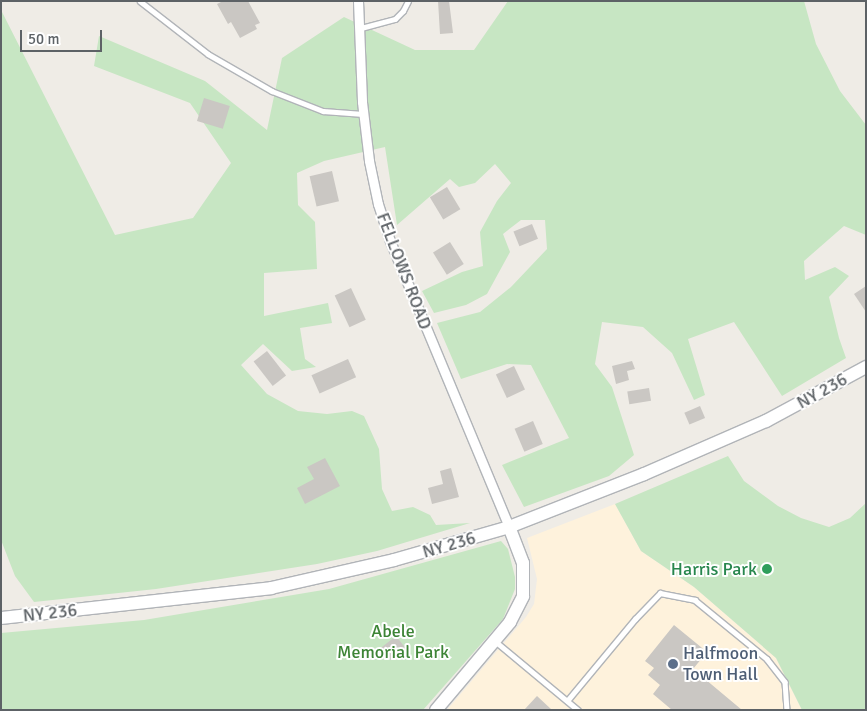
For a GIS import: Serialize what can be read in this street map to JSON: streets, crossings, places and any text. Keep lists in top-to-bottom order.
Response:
{
  "streets": {
    "main road": ["NY 236"],
    "street": ["FELLOWS ROAD"]
  },
  "crossings": [
    ["FELLOWS ROAD", "NY 236"]
  ],
  "parks": ["Abele Memorial Park"],
  "places": ["Harris Park", "Halfmoon Town Hall"],
  "scale_bar": "50 m"
}
